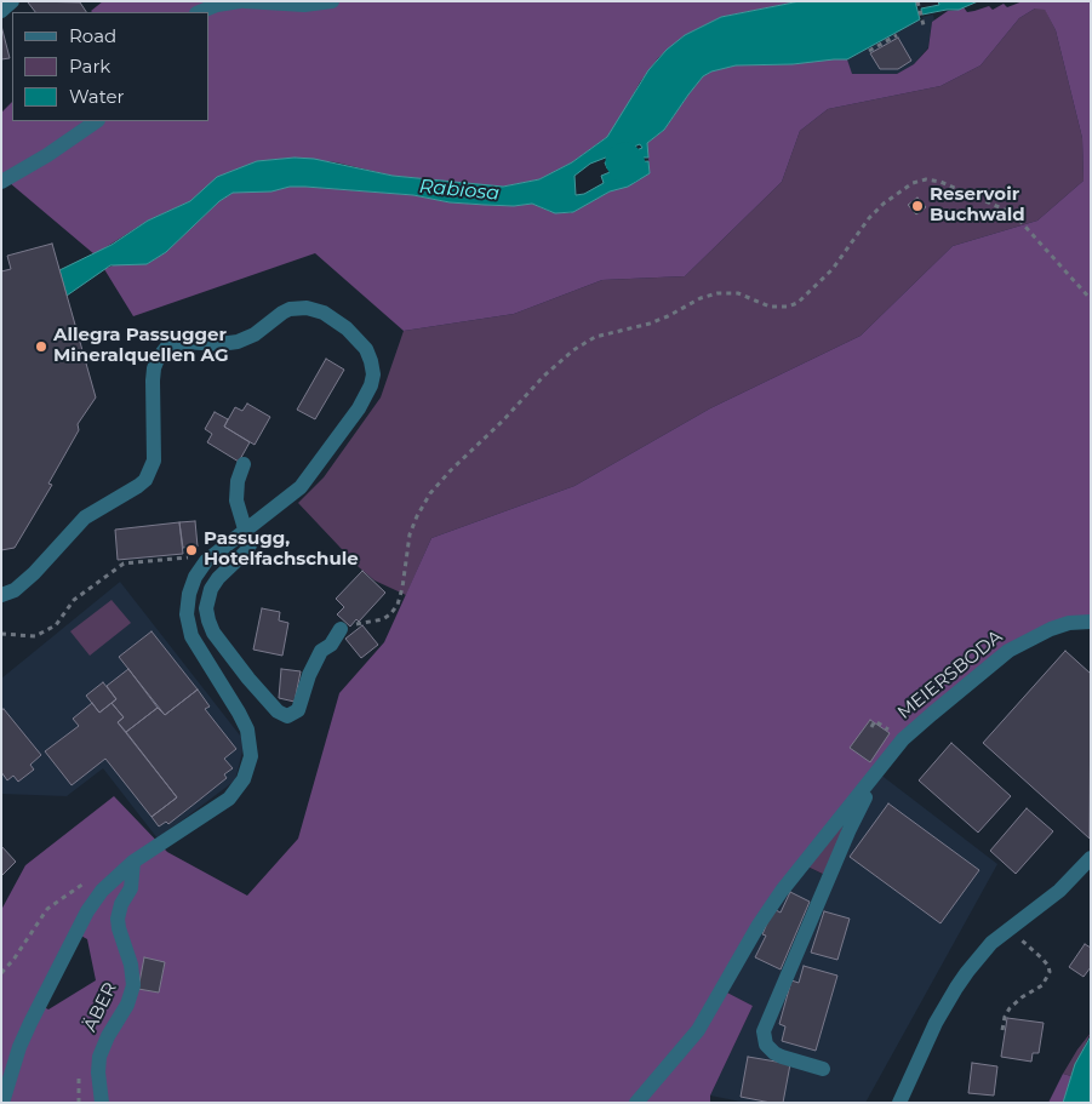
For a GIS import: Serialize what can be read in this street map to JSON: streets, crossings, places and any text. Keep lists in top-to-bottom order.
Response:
{
  "streets": {
    "street": ["MEIERSBODA", "ÄBER"]
  },
  "water": ["Rabiosa"],
  "places": ["Reservoir Buchwald", "Allegra Passugger Mineralquellen AG", "Passugg, Hotelfachschule"],
  "legend": ["Road", "Park", "Water"]
}
